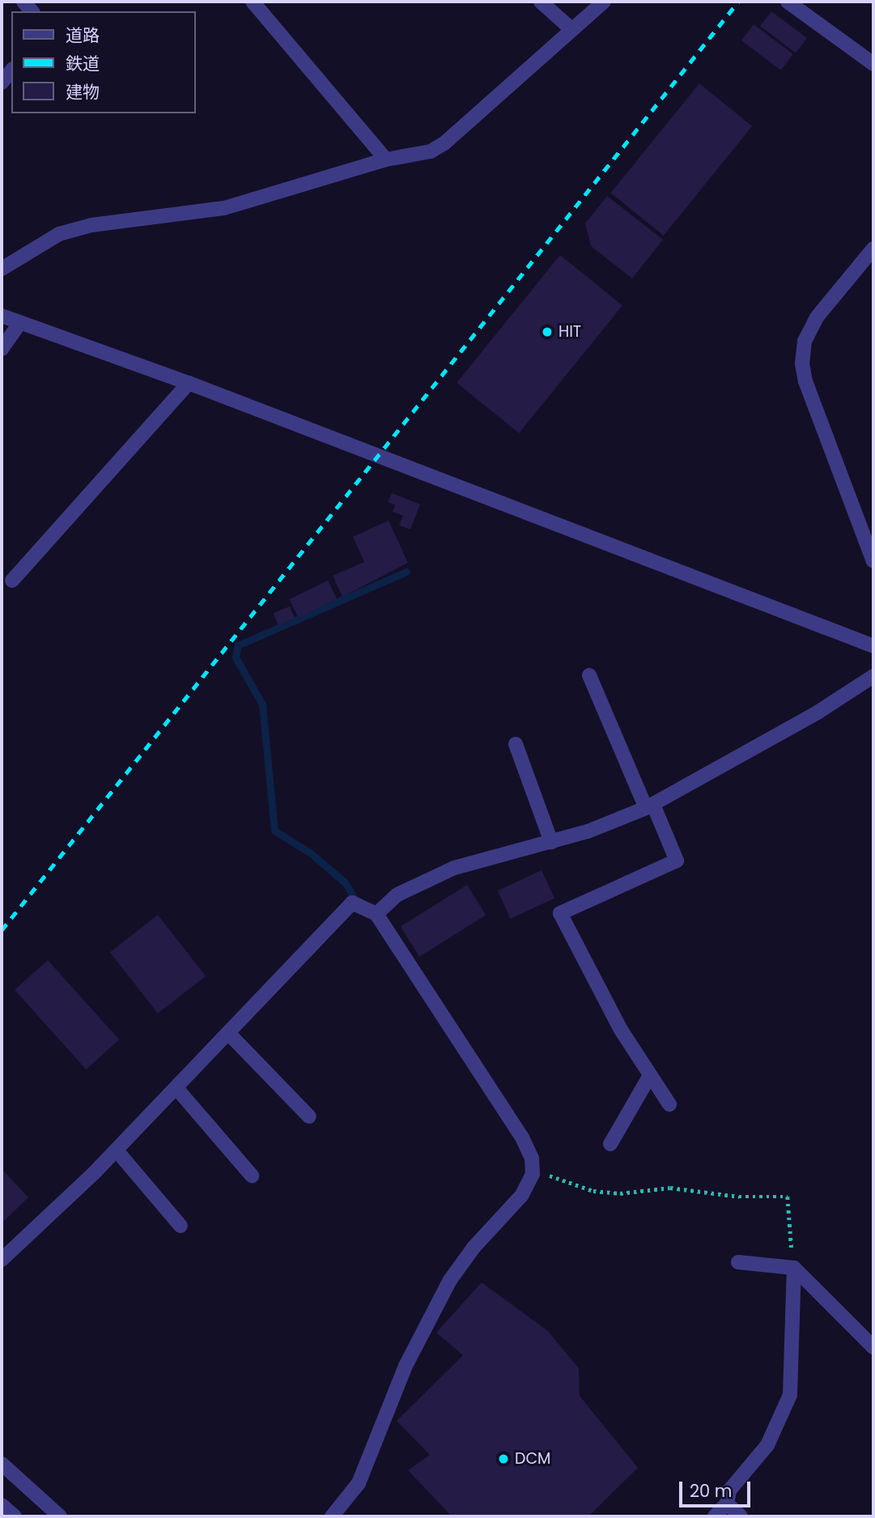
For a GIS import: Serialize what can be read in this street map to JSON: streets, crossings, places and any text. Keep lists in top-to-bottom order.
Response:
{
  "places": ["HIT", "DCM"],
  "legend": ["道路", "鉄道", "建物"],
  "scale_bar": "20 m"
}
